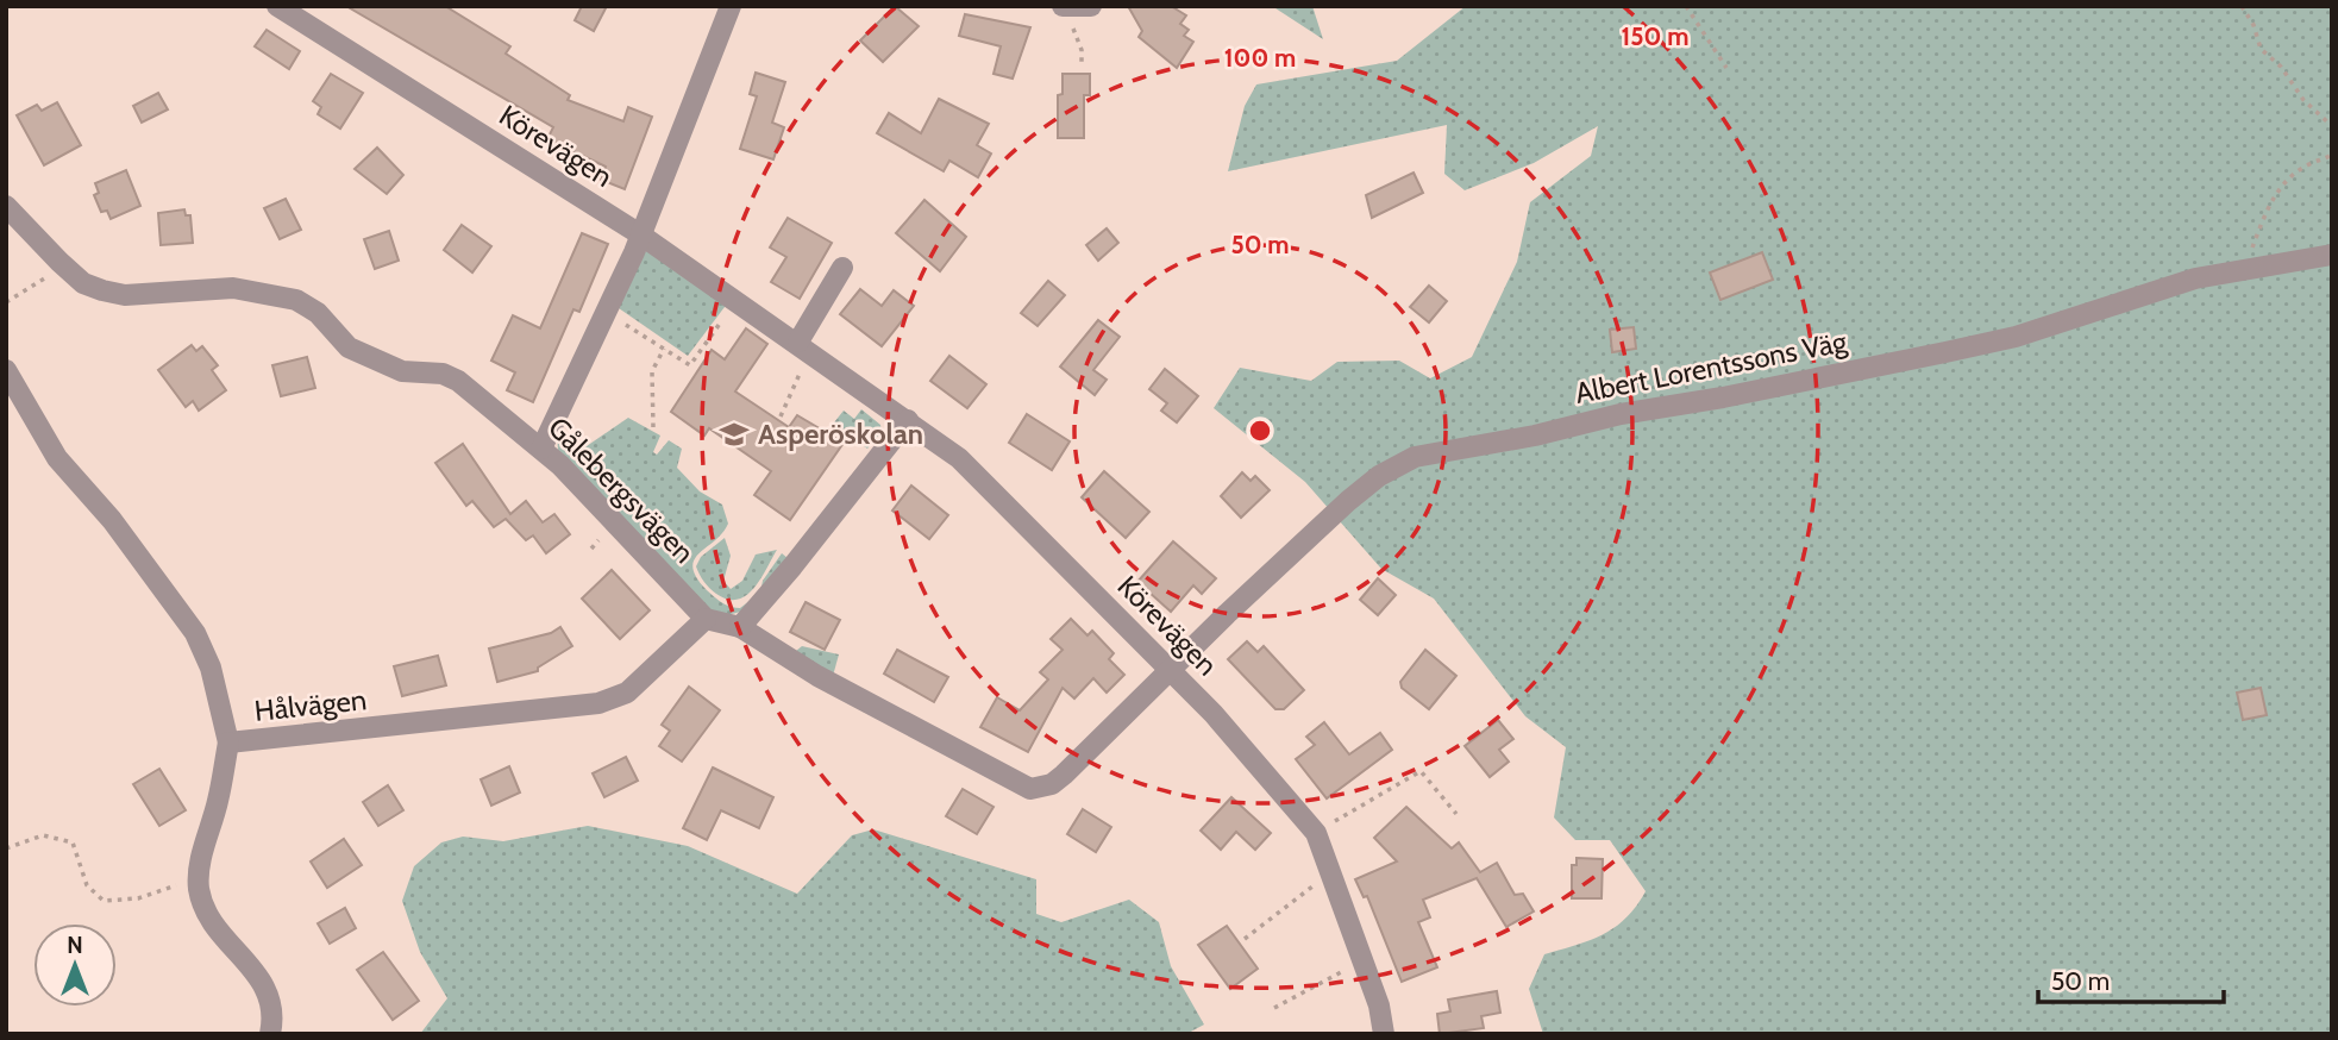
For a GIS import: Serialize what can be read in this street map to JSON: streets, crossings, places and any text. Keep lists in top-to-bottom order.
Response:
{
  "streets": {
    "street": [
      "Körevägen",
      "Albert Lorentssons Väg",
      "Gålebergsvägen",
      "Hålvägen"
    ]
  },
  "crossings": [
    ["Körevägen", "Albert Lorentssons Väg"],
    ["Gålebergsvägen", "Hålvägen"]
  ],
  "places": {
    "school or university": ["Asperöskolan"]
  },
  "scale_bar": "50 m",
  "north": "top",
  "rings": ["150 m", "100 m", "50 m"]
}
